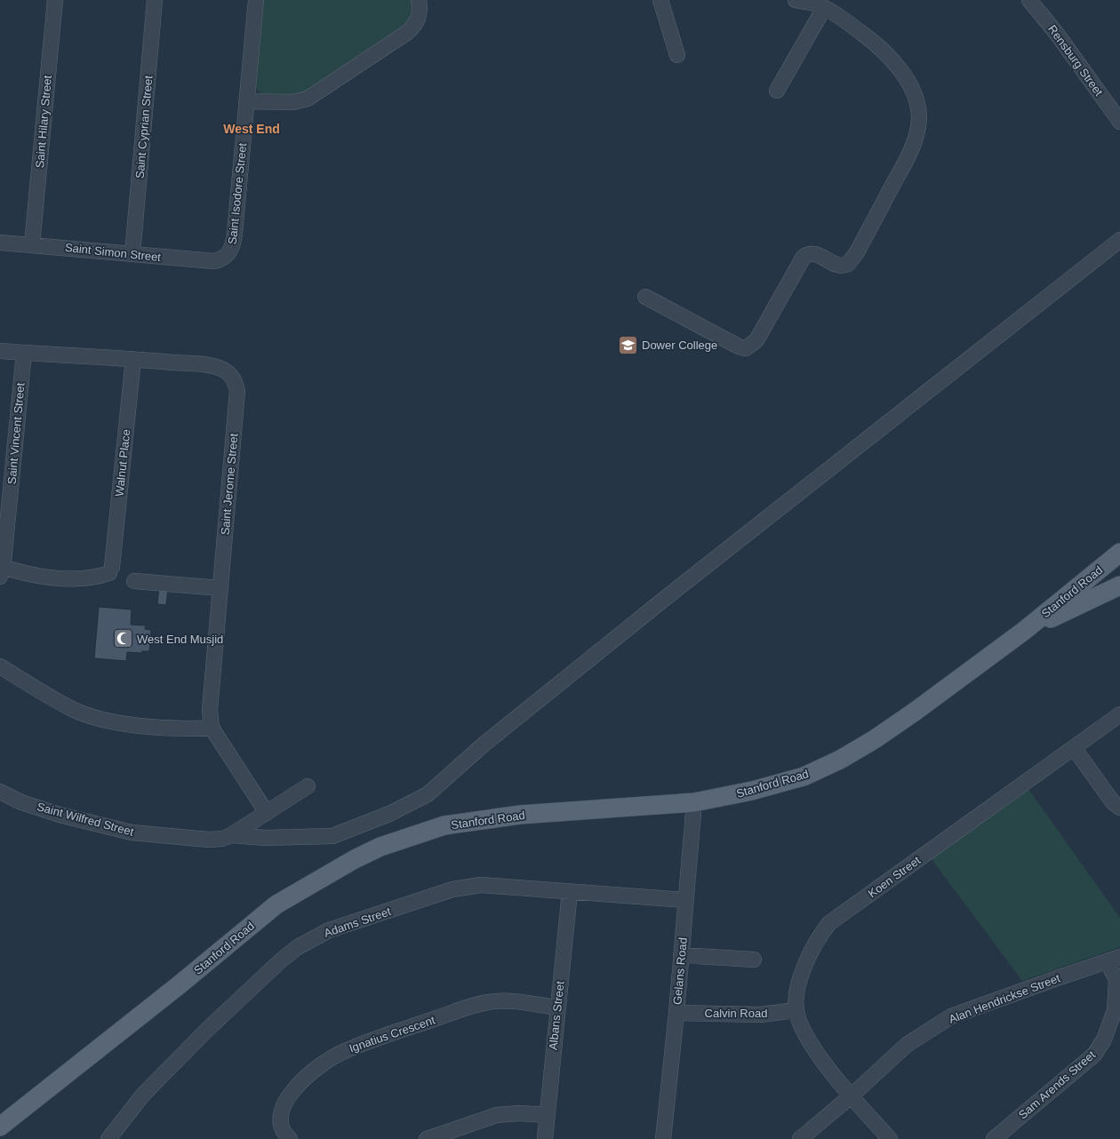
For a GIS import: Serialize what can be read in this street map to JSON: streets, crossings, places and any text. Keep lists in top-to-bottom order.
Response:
{
  "streets": {
    "main road": ["Stanford Road"],
    "street": [
      "Rensburg Street",
      "Saint Hilary Street",
      "Saint Cyprian Street",
      "Saint Isodore Street",
      "Saint Simon Street",
      "Saint Vincent Street",
      "Walnut Place",
      "Saint Jerome Street",
      "Saint Wilfred Street",
      "Koen Street",
      "Adams Street",
      "Gelans Road",
      "Alan Hendrickse Street",
      "Calvin Road",
      "Albans Street",
      "Ignatius Crescent",
      "Sam Arends Street"
    ]
  },
  "crossings": [
    ["Saint Hilary Street", "Saint Simon Street"],
    ["Saint Cyprian Street", "Saint Simon Street"],
    ["Saint Isodore Street", "Saint Simon Street"],
    ["Saint Vincent Street", "Walnut Place"],
    ["Saint Vincent Street", "Saint Jerome Street"],
    ["Walnut Place", "Saint Jerome Street"],
    ["Saint Jerome Street", "Saint Wilfred Street"],
    ["Stanford Road", "Gelans Road"],
    ["Koen Street", "Alan Hendrickse Street"],
    ["Koen Street", "Calvin Road"],
    ["Adams Street", "Gelans Road"],
    ["Adams Street", "Albans Street"],
    ["Gelans Road", "Calvin Road"],
    ["Alan Hendrickse Street", "Sam Arends Street"],
    ["Albans Street", "Ignatius Crescent"]
  ],
  "districts": ["West End"],
  "places": {
    "school or university": ["Dower College"],
    "mosque": ["West End Musjid"]
  }
}
